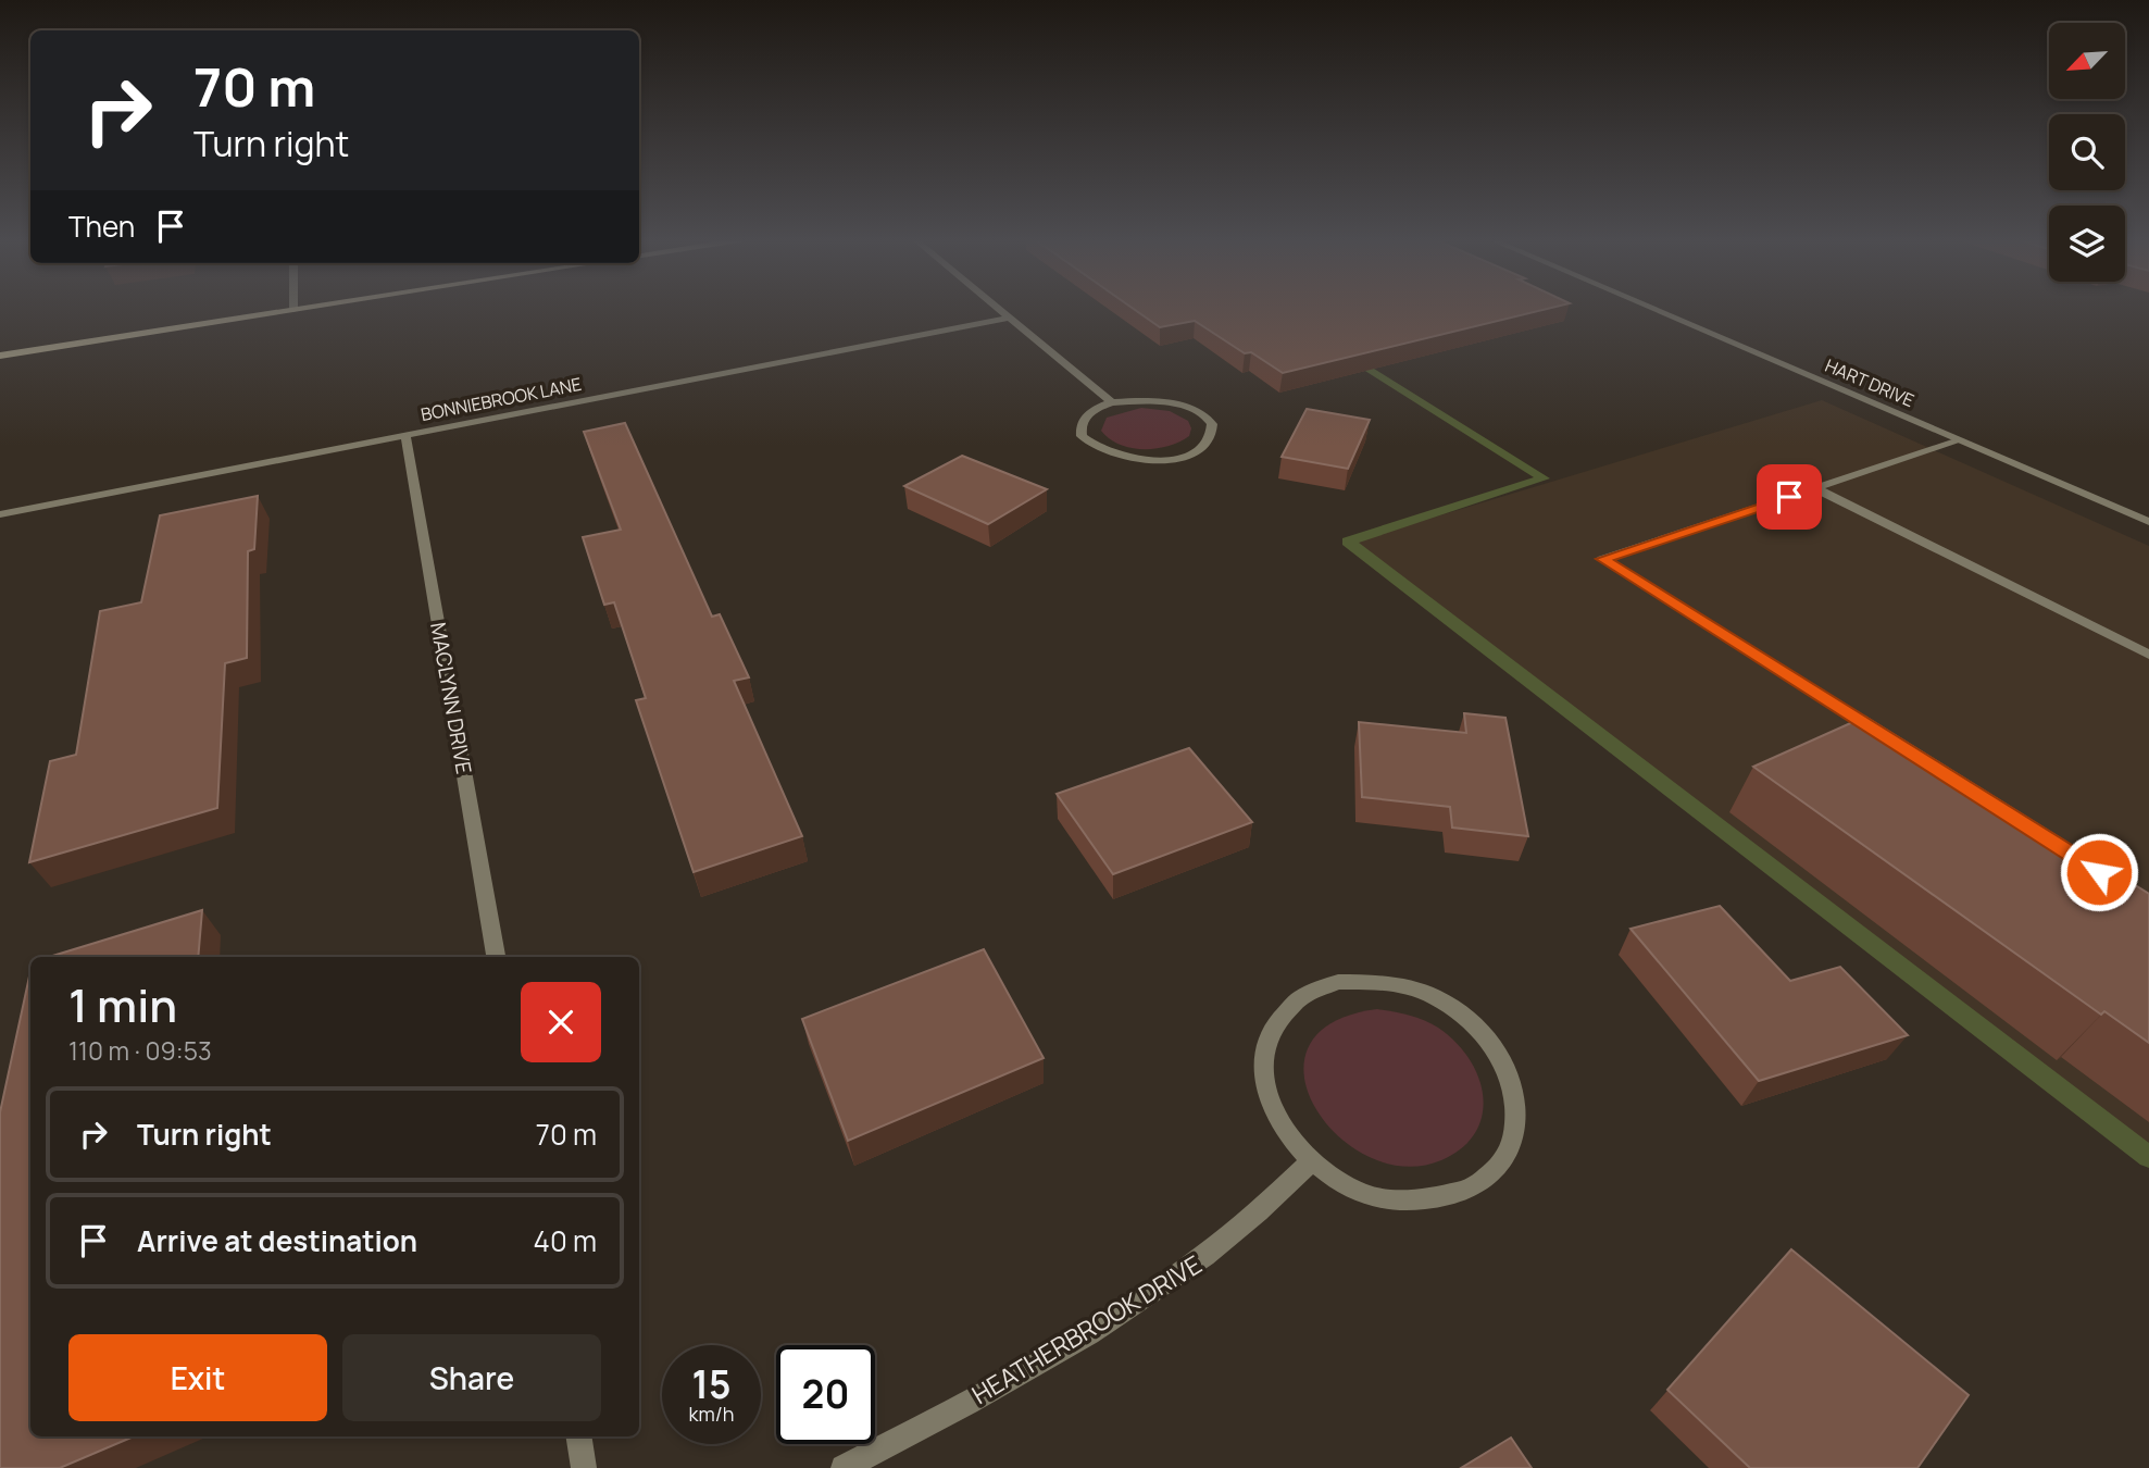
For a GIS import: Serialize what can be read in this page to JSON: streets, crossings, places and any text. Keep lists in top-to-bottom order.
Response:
{
  "streets": {
    "street": [
      "HART DRIVE",
      "BONNIEBROOK LANE",
      "MACLYNN DRIVE",
      "HEATHERBROOK DRIVE"
    ]
  },
  "crossings": [
    ["BONNIEBROOK LANE", "MACLYNN DRIVE"]
  ],
  "north": "bottom left",
  "page": {
    "turn": ["70 m", "Turn right"],
    "then": "Then",
    "heading": ["1 min", "110 m · 09:53"],
    "list": [
      {
        "name": "Turn right",
        "value": "70 m"
      },
      {
        "name": "Arrive at destination",
        "value": "40 m"
      }
    ],
    "buttons": ["Exit", "Share"],
    "speed": "15 km/h",
    "limit": "20"
  }
}
